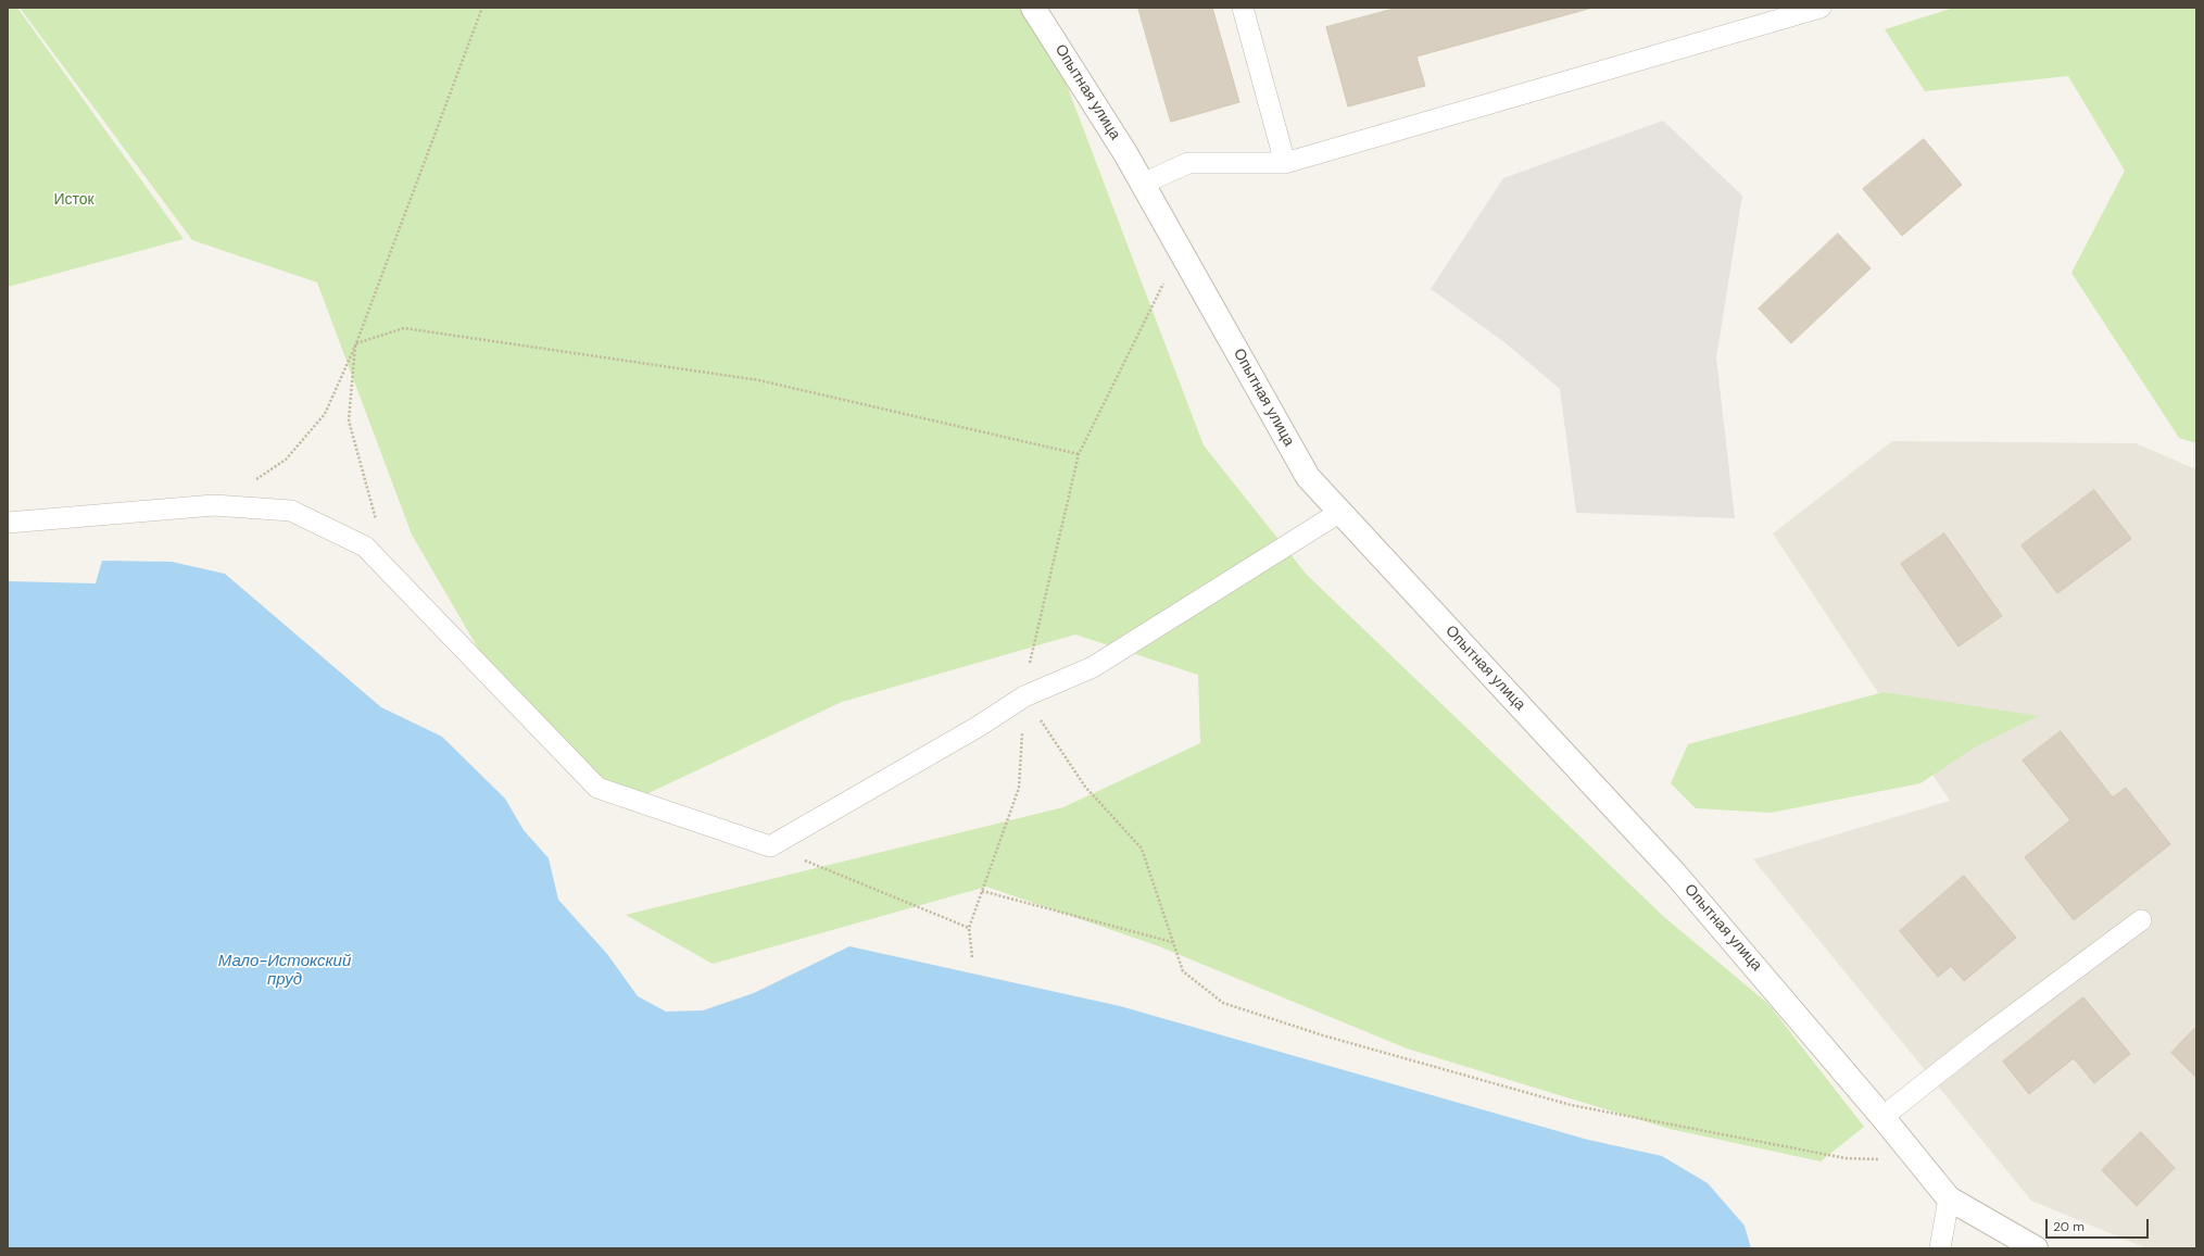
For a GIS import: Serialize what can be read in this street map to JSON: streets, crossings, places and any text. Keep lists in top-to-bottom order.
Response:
{
  "streets": {
    "street": ["Опытная улица"]
  },
  "water": ["Мало-Истокский пруд"],
  "parks": ["Исток"],
  "scale_bar": "20 m"
}
